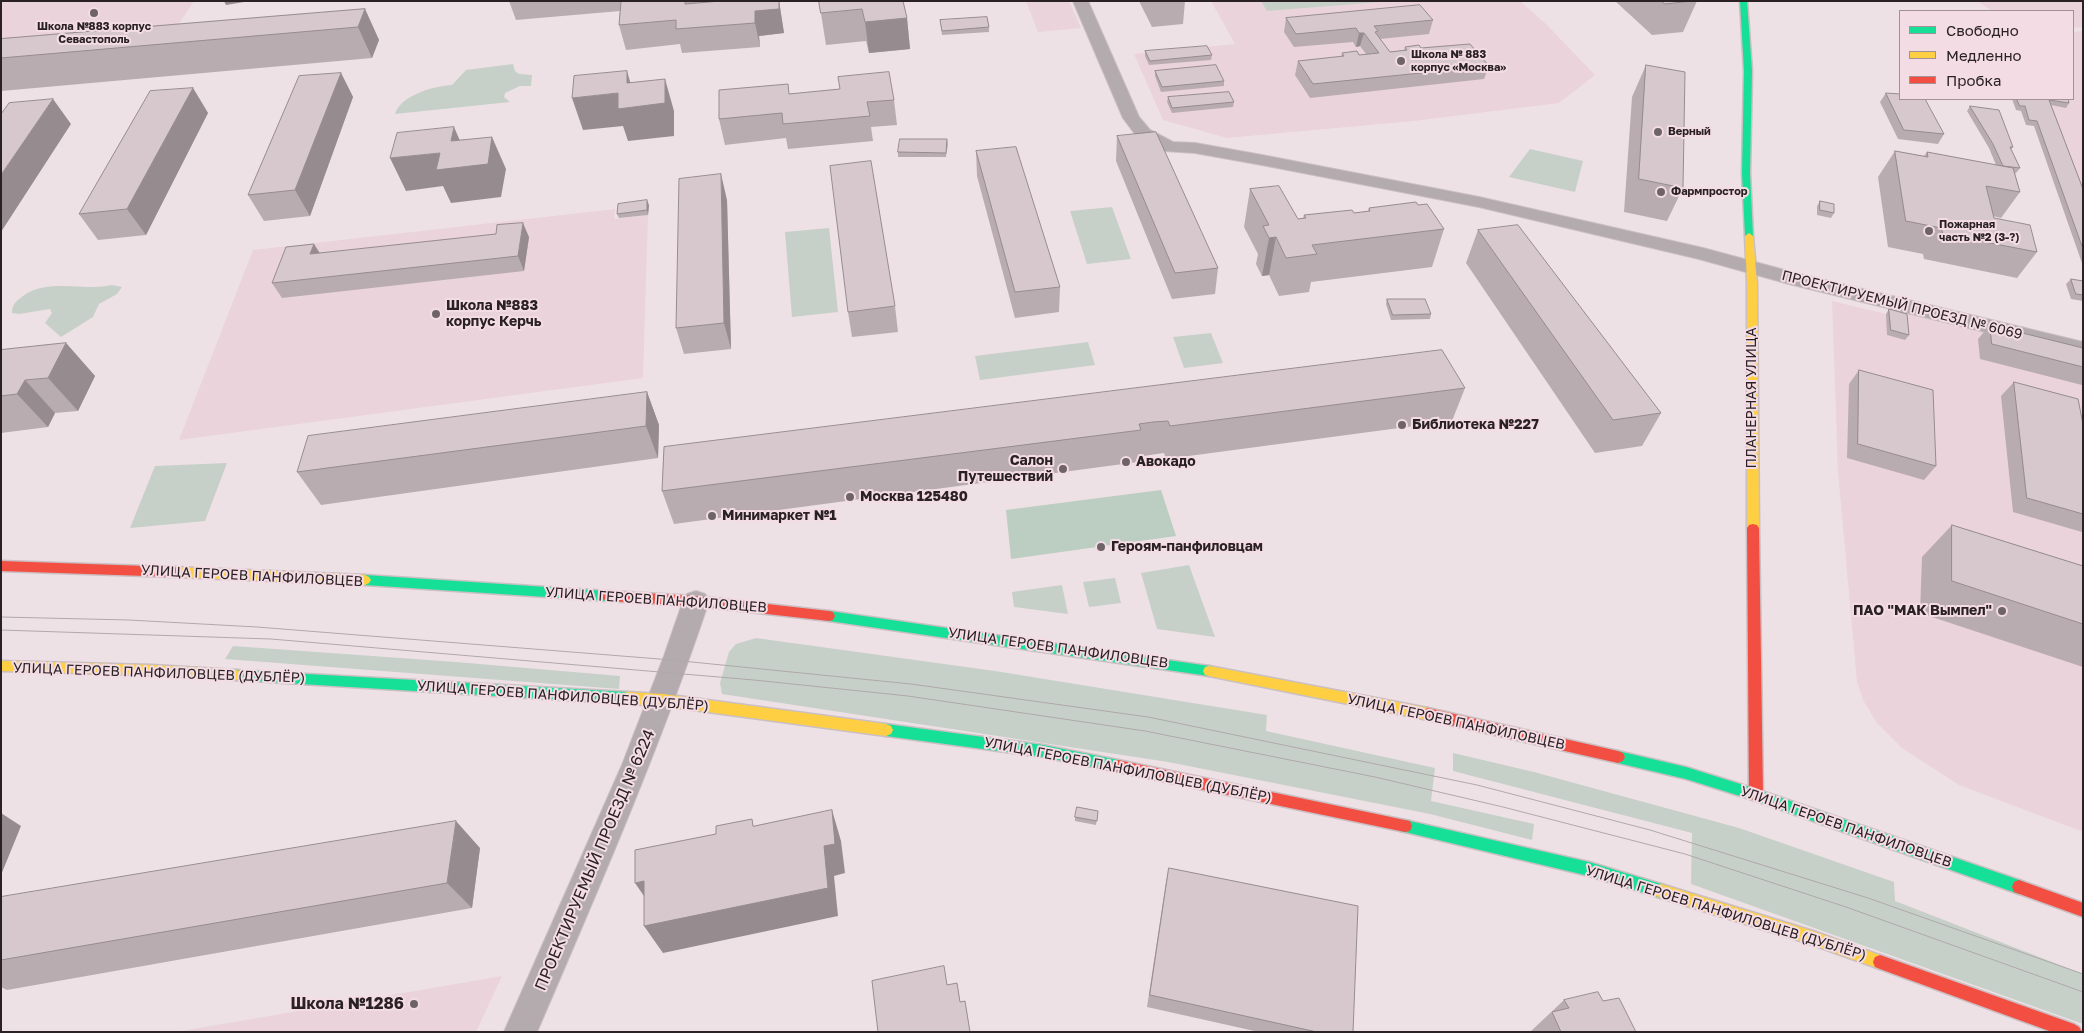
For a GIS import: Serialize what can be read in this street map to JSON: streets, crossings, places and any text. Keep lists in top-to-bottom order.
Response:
{
  "streets": {
    "main road": ["ПЛАНЕРНАЯ УЛИЦА", "УЛИЦА ГЕРОЕВ ПАНФИЛОВЦЕВ", "УЛИЦА ГЕРОЕВ ПАНФИЛОВЦЕВ (ДУБЛЁР)"],
    "street": ["ПРОЕКТИРУЕМЫЙ ПРОЕЗД № 6069", "ПРОЕКТИРУЕМЫЙ ПРОЕЗД № 6224"]
  },
  "crossings": [
    ["ПРОЕКТИРУЕМЫЙ ПРОЕЗД № 6069", "ПЛАНЕРНАЯ УЛИЦА"],
    ["ПЛАНЕРНАЯ УЛИЦА", "УЛИЦА ГЕРОЕВ ПАНФИЛОВЦЕВ"],
    ["УЛИЦА ГЕРОЕВ ПАНФИЛОВЦЕВ", "ПРОЕКТИРУЕМЫЙ ПРОЕЗД № 6224"],
    ["УЛИЦА ГЕРОЕВ ПАНФИЛОВЦЕВ (ДУБЛЁР)", "ПРОЕКТИРУЕМЫЙ ПРОЕЗД № 6224"]
  ],
  "places": [
    "Школа №883 корпус Севастополь",
    "Школа № 883 корпус «Москва»",
    "Верный",
    "Фармпростор",
    "Пожарная часть №2 (3-?)",
    "Школа №883 корпус Керчь",
    "Библиотека №227",
    "Авокадо",
    "Салон Путешествий",
    "Москва 125480",
    "Минимаркет №1",
    "Героям-панфиловцам",
    "ПАО \"МАК Вымпел\"",
    "Школа №1286"
  ],
  "legend": ["Свободно", "Медленно", "Пробка"]
}
